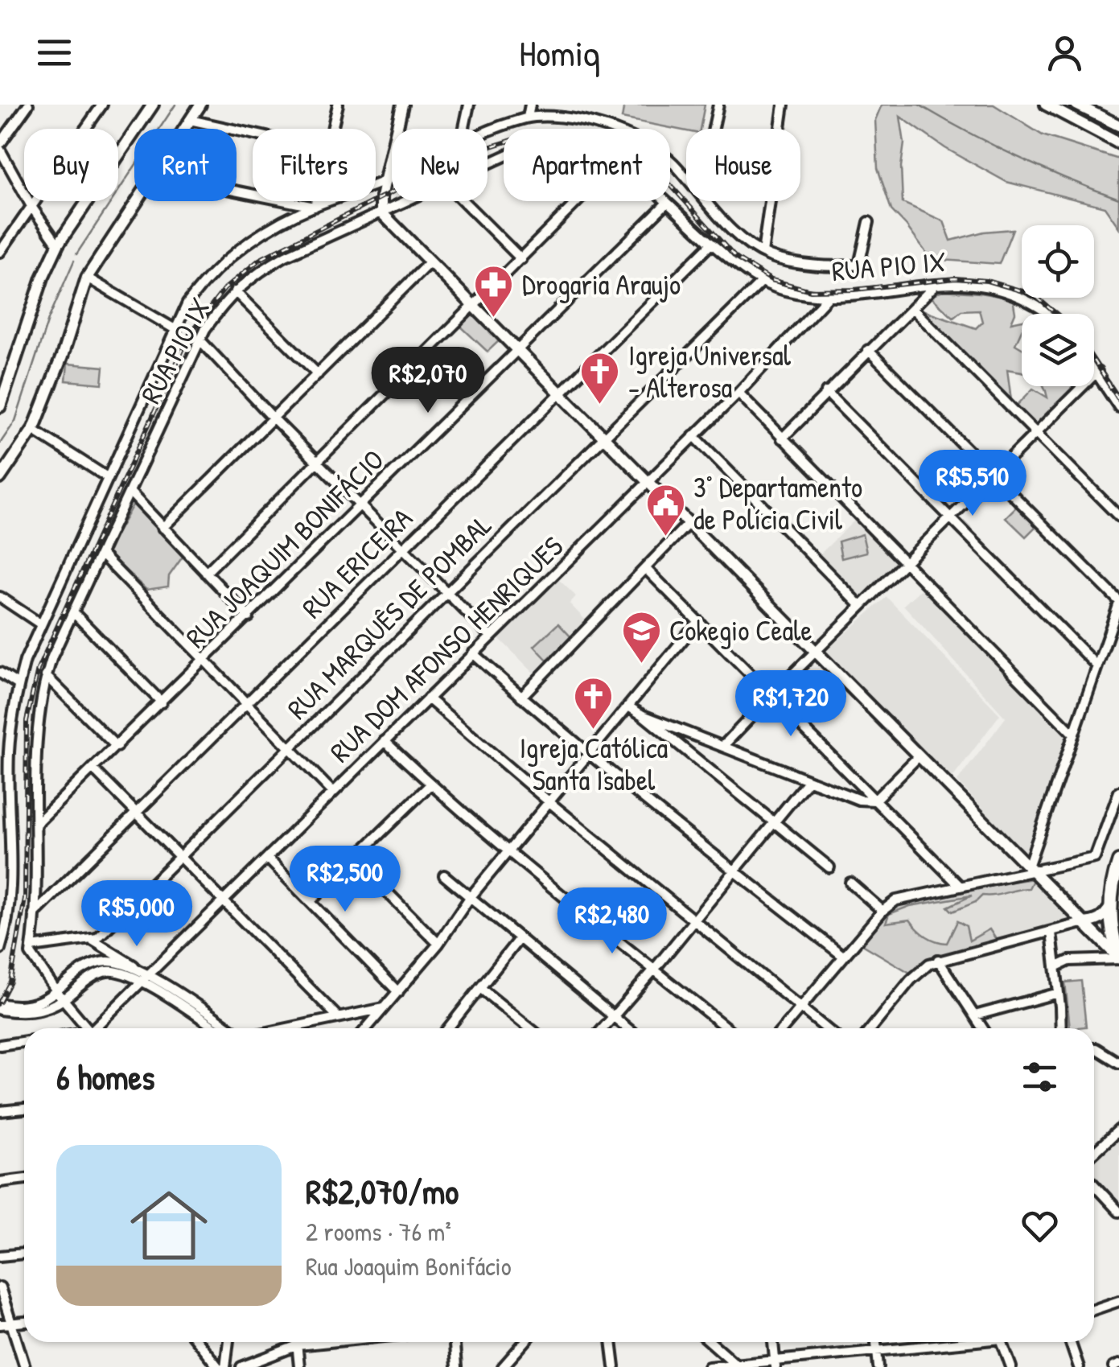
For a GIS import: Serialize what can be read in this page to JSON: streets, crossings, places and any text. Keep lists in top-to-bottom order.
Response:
{
  "streets": {
    "street": [
      "RUA PIO IX",
      "RUA JOAQUIM BONIFÁCIO",
      "RUA ERICEIRA",
      "RUA MARQUÊS DE POMBAL",
      "RUA DOM AFONSO HENRIQUES"
    ]
  },
  "crossings": [
    ["RUA PIO IX", "RUA JOAQUIM BONIFÁCIO"],
    ["RUA PIO IX", "RUA ERICEIRA"],
    ["RUA PIO IX", "RUA MARQUÊS DE POMBAL"],
    ["RUA PIO IX", "RUA DOM AFONSO HENRIQUES"]
  ],
  "places": {
    "pharmacy": ["Drogaria Araujo"],
    "church": ["Igreja Universal - Alterosa", "Igreja Católica Santa Isabel"],
    "public building": ["3° Departamento de Polícia Civil"],
    "school or university": ["Cokegio Ceale"]
  },
  "page": {
    "header": "Homiq",
    "chip": [
      "Buy",
      "Rent",
      "Filters",
      "New",
      "Apartment",
      "House"
    ],
    "price": [
      "R$2,070",
      "R$5,510",
      "R$1,720",
      "R$2,500",
      "R$5,000",
      "R$2,480"
    ],
    "heading": "6 homes",
    "list": [
      {
        "name": "R$2,070/mo",
        "note": "2 rooms · 76 m² · Rua Joaquim Bonifácio"
      }
    ]
  }
}
